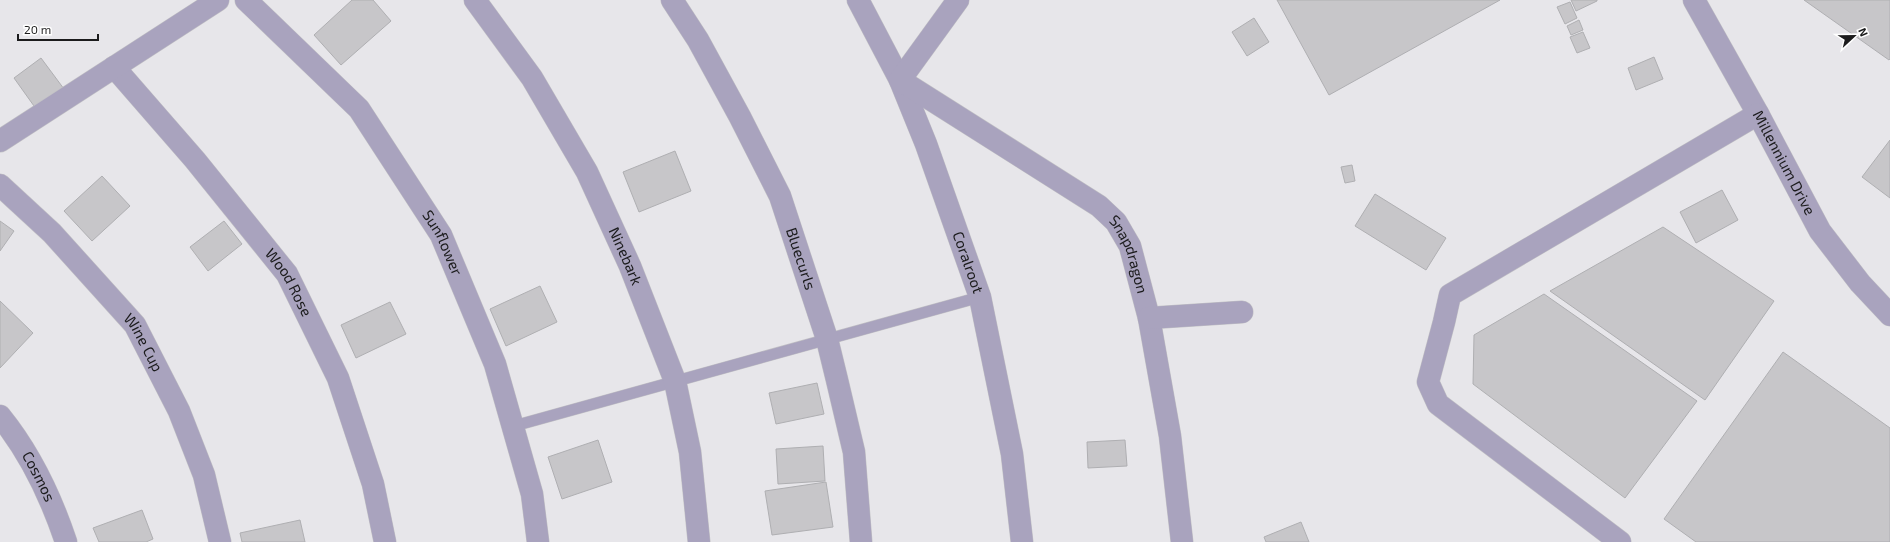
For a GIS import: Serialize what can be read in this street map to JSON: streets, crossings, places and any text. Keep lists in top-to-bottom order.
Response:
{
  "streets": {
    "street": [
      "Millennium Drive",
      "Sunflower",
      "Ninebark",
      "Snapdragon",
      "Bluecurls",
      "Coralroot",
      "Wood Rose",
      "Wine Cup",
      "Cosmos"
    ]
  },
  "crossings": [
    ["Snapdragon", "Coralroot"]
  ],
  "scale_bar": "20 m",
  "north": "right"
}
